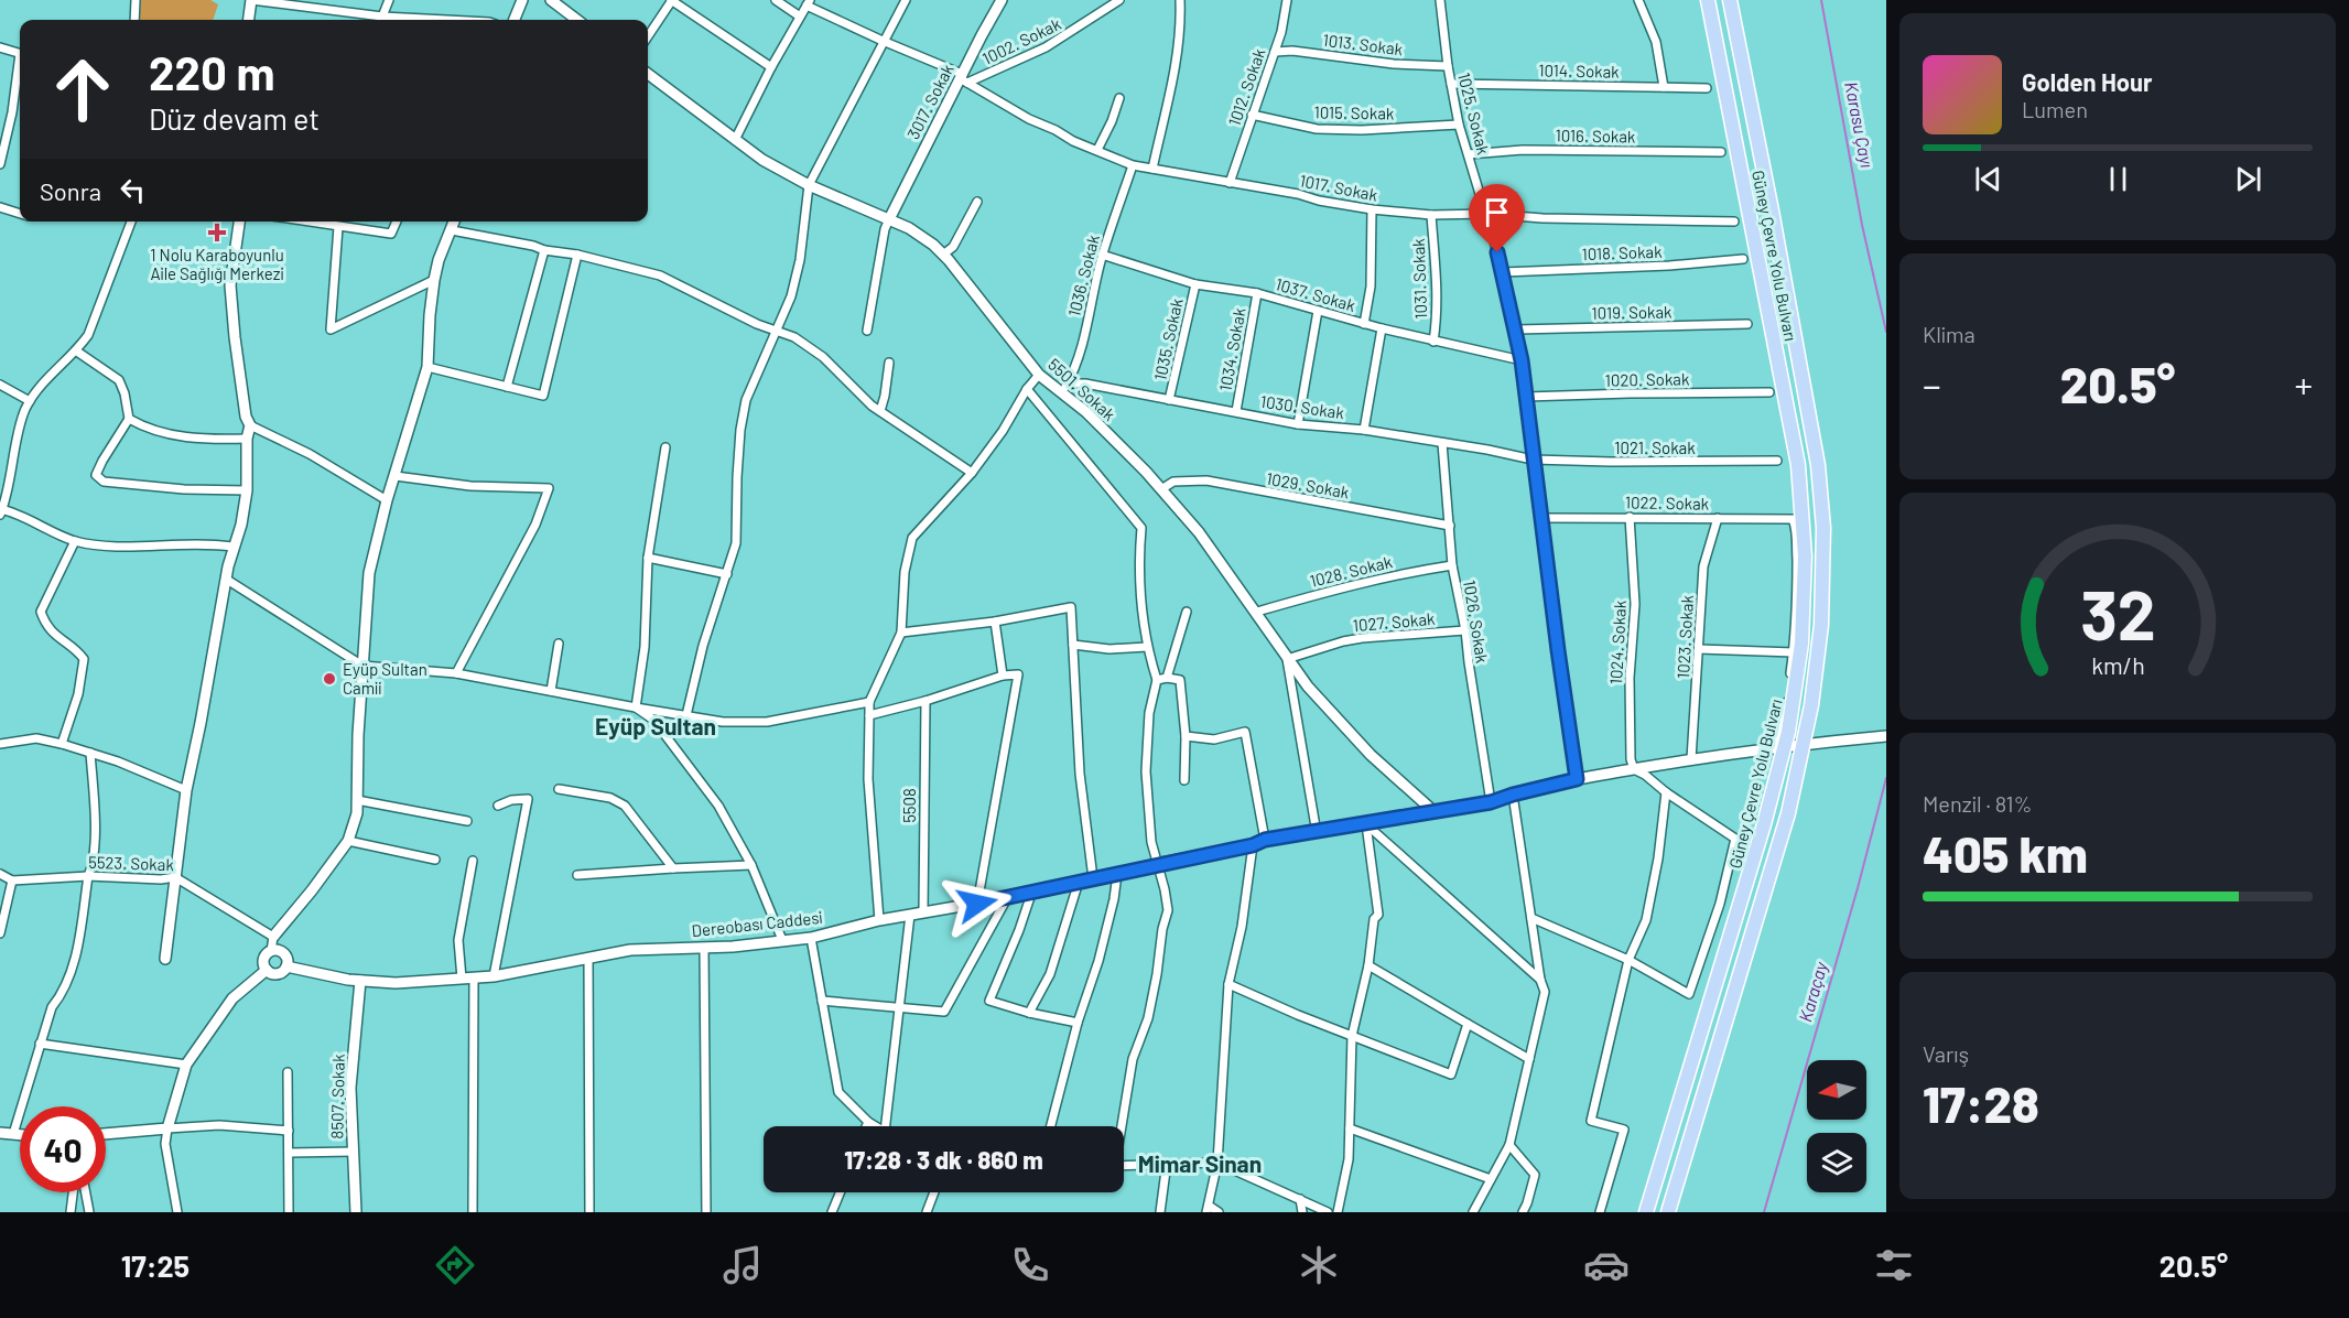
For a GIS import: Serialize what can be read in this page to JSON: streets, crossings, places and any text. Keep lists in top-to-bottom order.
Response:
{
  "streets": {
    "highway": ["Güney Çevre Yolu Bulvarı"],
    "street": [
      "1002. Sokak",
      "1013. Sokak",
      "1014. Sokak",
      "1012. Sokak",
      "3017. Sokak",
      "1015. Sokak",
      "1025. Sokak",
      "1016. Sokak",
      "1017. Sokak",
      "1018. Sokak",
      "1036. Sokak",
      "1031. Sokak",
      "1037. Sokak",
      "1019. Sokak",
      "1035. Sokak",
      "1034. Sokak",
      "1020. Sokak",
      "5501. Sokak",
      "1030. Sokak",
      "1021. Sokak",
      "1029. Sokak",
      "1022. Sokak",
      "1028. Sokak",
      "1027. Sokak",
      "1026. Sokak",
      "1023. Sokak",
      "1024. Sokak",
      "5508",
      "5523. Sokak",
      "Dereobası Caddesi",
      "8507. Sokak"
    ]
  },
  "crossings": [
    ["1002. Sokak", "3017. Sokak"],
    ["1002. Sokak", "1017. Sokak"],
    ["1013. Sokak", "1012. Sokak"],
    ["1013. Sokak", "1025. Sokak"],
    ["1014. Sokak", "1025. Sokak"],
    ["1012. Sokak", "1015. Sokak"],
    ["1012. Sokak", "1017. Sokak"],
    ["3017. Sokak", "1017. Sokak"],
    ["3017. Sokak", "5501. Sokak"],
    ["1015. Sokak", "1025. Sokak"],
    ["1025. Sokak", "1016. Sokak"],
    ["1025. Sokak", "1017. Sokak"],
    ["1025. Sokak", "1018. Sokak"],
    ["1025. Sokak", "1037. Sokak"],
    ["1025. Sokak", "1019. Sokak"],
    ["1025. Sokak", "1020. Sokak"],
    ["1025. Sokak", "1030. Sokak"],
    ["1025. Sokak", "1021. Sokak"],
    ["1025. Sokak", "1022. Sokak"],
    ["1025. Sokak", "Dereobası Caddesi"],
    ["1017. Sokak", "1036. Sokak"],
    ["1017. Sokak", "1031. Sokak"],
    ["Güney Çevre Yolu Bulvarı", "Dereobası Caddesi"],
    ["1036. Sokak", "1037. Sokak"],
    ["1036. Sokak", "5501. Sokak"],
    ["1036. Sokak", "1030. Sokak"],
    ["1031. Sokak", "1037. Sokak"],
    ["1037. Sokak", "1035. Sokak"],
    ["1037. Sokak", "1034. Sokak"],
    ["1035. Sokak", "1030. Sokak"],
    ["1034. Sokak", "1030. Sokak"],
    ["5501. Sokak", "1030. Sokak"],
    ["5501. Sokak", "1029. Sokak"],
    ["5501. Sokak", "1028. Sokak"],
    ["5501. Sokak", "1027. Sokak"],
    ["5501. Sokak", "Dereobası Caddesi"],
    ["1030. Sokak", "1021. Sokak"],
    ["1030. Sokak", "1026. Sokak"],
    ["1029. Sokak", "1026. Sokak"],
    ["1022. Sokak", "1023. Sokak"],
    ["1022. Sokak", "1024. Sokak"],
    ["1028. Sokak", "1026. Sokak"],
    ["1027. Sokak", "1026. Sokak"],
    ["1026. Sokak", "Dereobası Caddesi"],
    ["1023. Sokak", "Dereobası Caddesi"],
    ["1024. Sokak", "Dereobası Caddesi"],
    ["5508", "Dereobası Caddesi"],
    ["Dereobası Caddesi", "8507. Sokak"]
  ],
  "districts": ["Eyüp Sultan", "Mimar Sinan"],
  "water": ["Karasu Çayı", "Karaçay"],
  "places": {
    "health": ["1 Nolu Karaboyunlu Aile Sağlığı Merkezi"],
    "other": ["Eyüp Sultan Camii"]
  },
  "north": "left",
  "page": {
    "turn": ["220 m", "Düz devam et"],
    "song": ["Golden Hour", "Lumen"],
    "then": "Sonra",
    "tile": [
      "Klima",
      ["Menzil · 81%", "405 km"],
      ["Varış", "17:28"]
    ],
    "heat": ["−", "20.5°", "+"],
    "limit": "40",
    "trip": "17:28 · 3 dk · 860 m",
    "tabs": ["17:25", "20.5°"],
    "gauge": ["32", "km/h"]
  }
}
